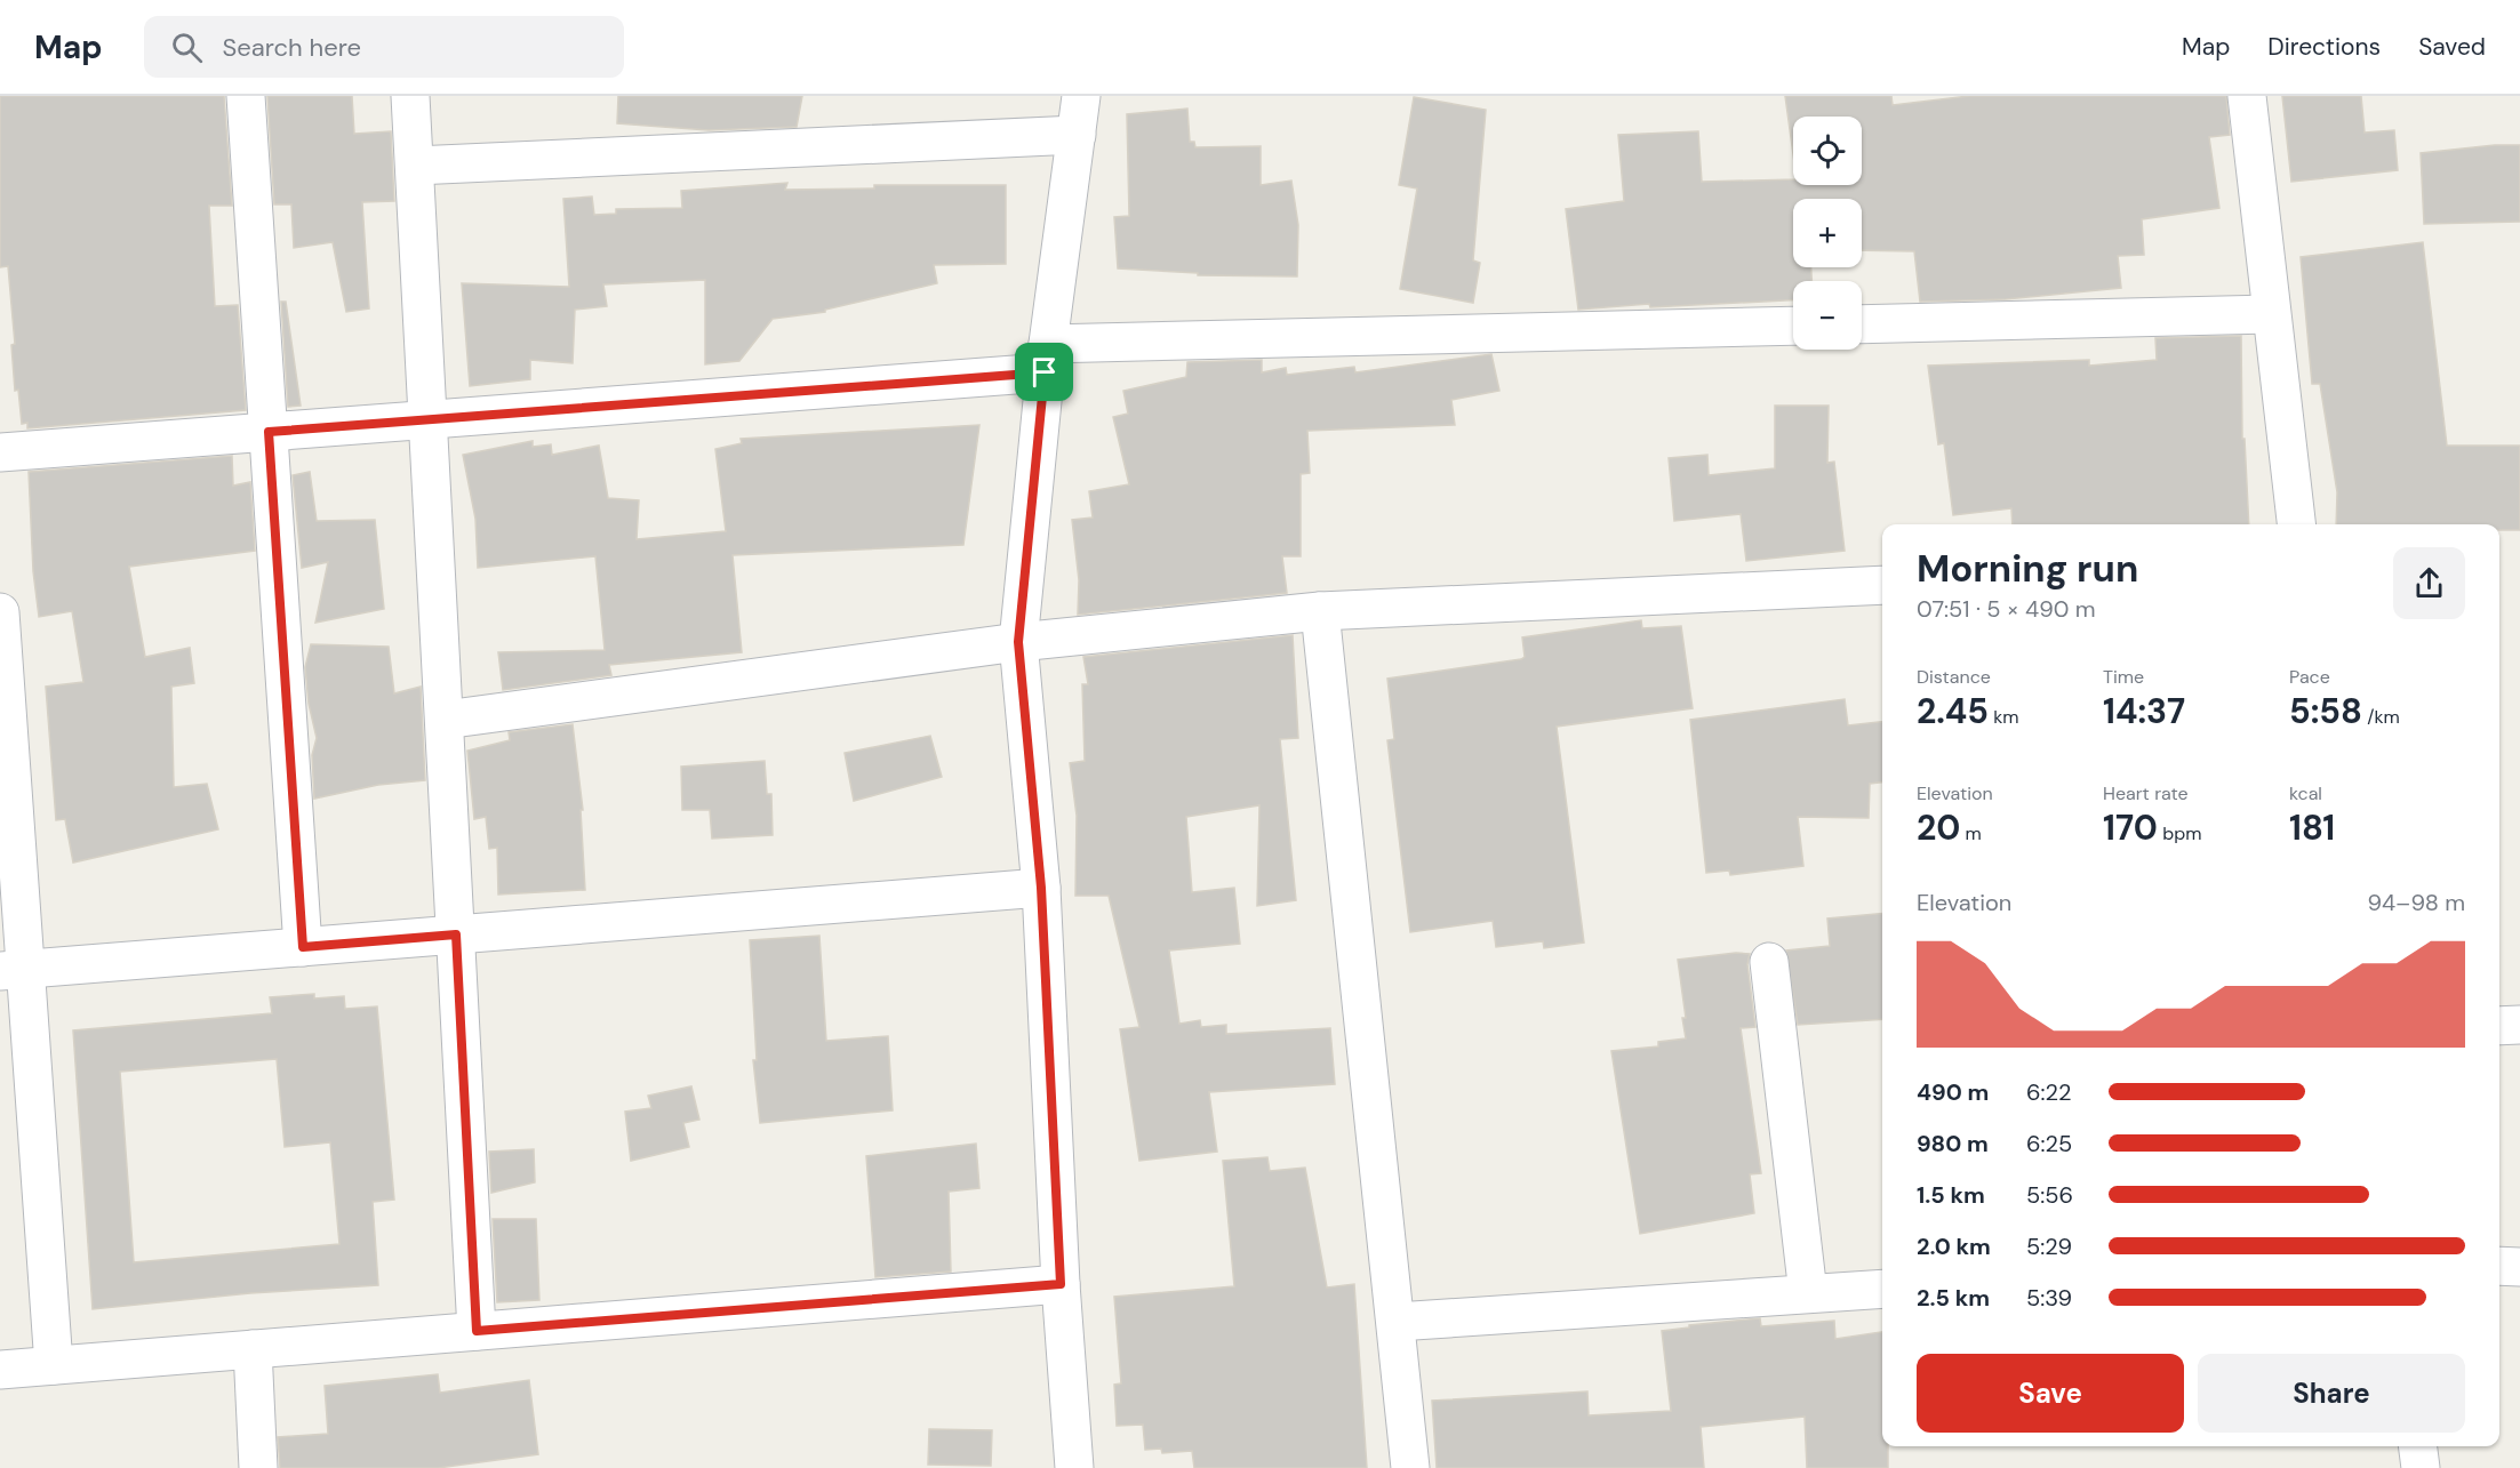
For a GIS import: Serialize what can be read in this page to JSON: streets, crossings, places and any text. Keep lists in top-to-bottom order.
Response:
{
  "page": {
    "header": "Map",
    "search": "Search here",
    "nav": ["Map", "Directions", "Saved"],
    "map_buttons": ["+", "−"],
    "heading": ["Morning run", "07:51 · 5 × 490 m"],
    "stats": [
      ["Distance", "2.45 km"],
      ["Time", "14:37"],
      ["Pace", "5:58 /km"],
      ["Elevation", "20 m"],
      ["Heart rate", "170 bpm"],
      ["kcal", "181"]
    ],
    "chart": ["Elevation", "94–98 m"],
    "list": [
      {
        "name": "490 m",
        "note": "6:22"
      },
      {
        "name": "980 m",
        "note": "6:25"
      },
      {
        "name": "1.5 km",
        "note": "5:56"
      },
      {
        "name": "2.0 km",
        "note": "5:29"
      },
      {
        "name": "2.5 km",
        "note": "5:39"
      }
    ],
    "buttons": ["Save", "Share"]
  }
}
